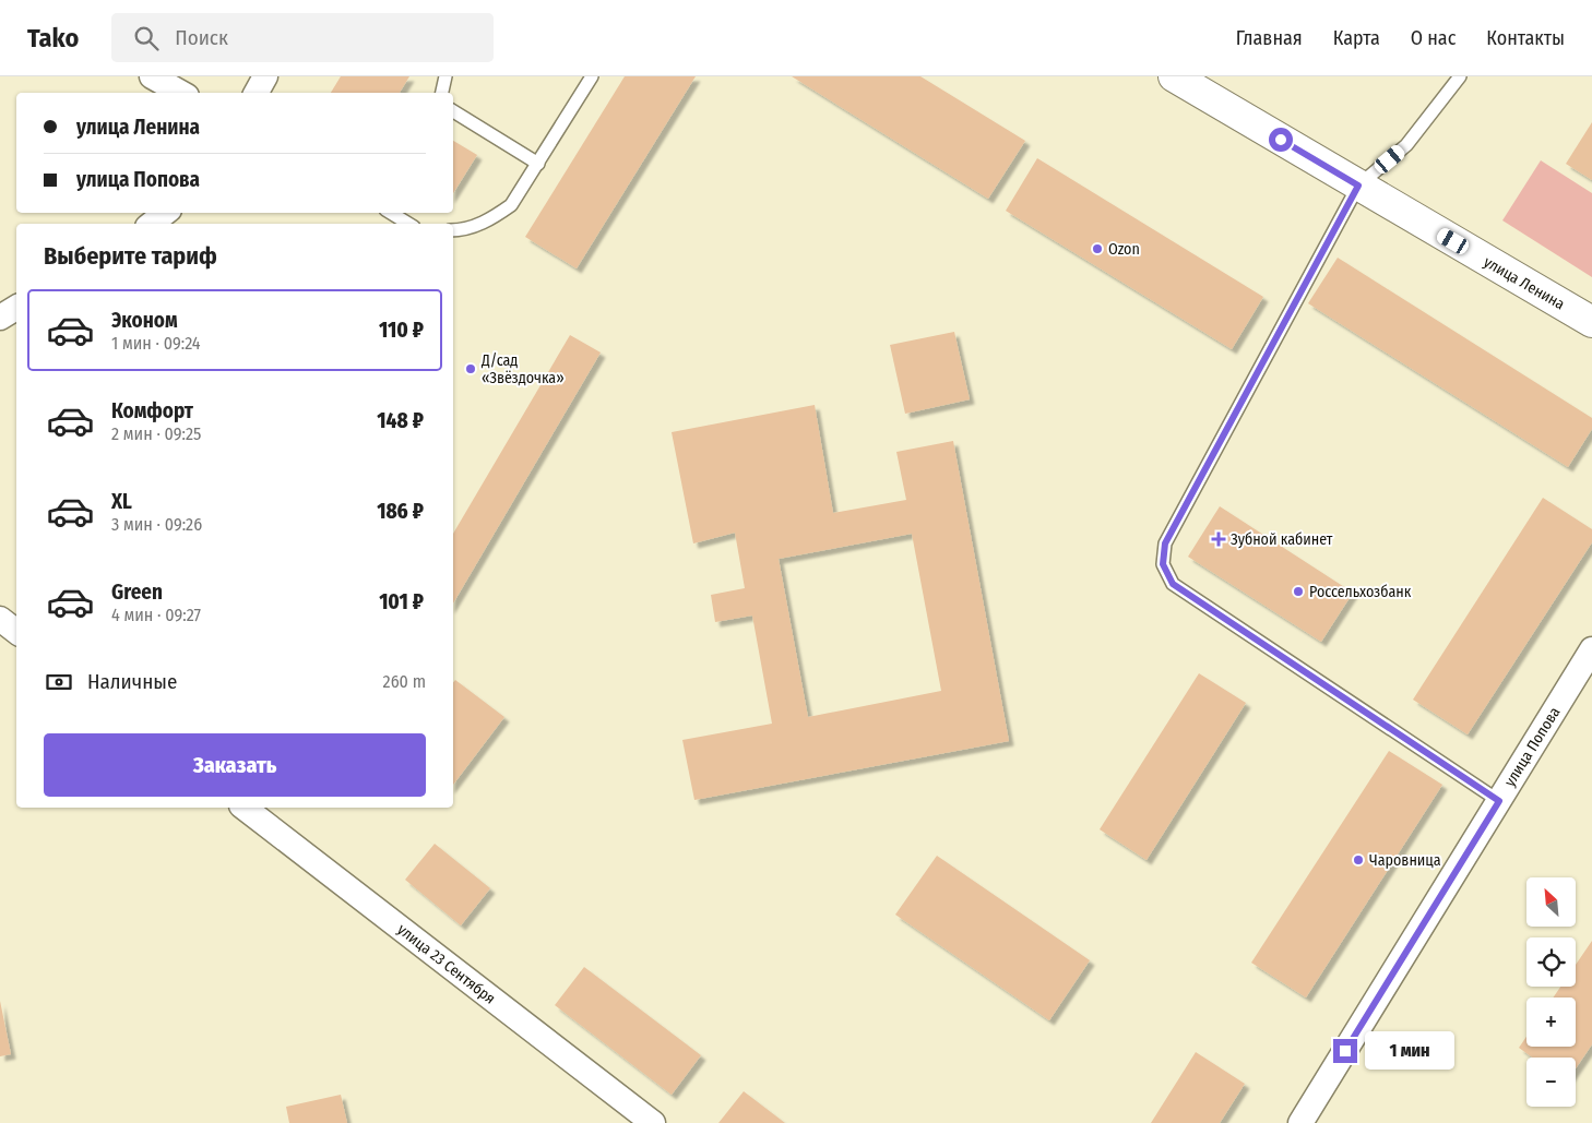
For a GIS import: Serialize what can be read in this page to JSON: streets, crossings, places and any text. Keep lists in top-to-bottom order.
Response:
{
  "streets": {
    "main road": ["улица Ленина"],
    "street": ["улица Попова", "улица 23 Сентября"]
  },
  "places": {
    "other": [
      "Ozon",
      "Д/сад «Звёздочка»",
      "Россельхозбанк",
      "Чаровница"
    ],
    "health": ["Зубной кабинет"]
  },
  "north": "top left",
  "page": {
    "header": "Tako",
    "search": "Поиск",
    "nav": [
      "Главная",
      "Карта",
      "О нас",
      "Контакты"
    ],
    "banner": ["улица Ленина", "улица Попова"],
    "heading": "Выберите тариф",
    "list": [
      {
        "name": "Эконом",
        "note": "1 мин · 09:24",
        "value": "110 ₽"
      },
      {
        "name": "Комфорт",
        "note": "2 мин · 09:25",
        "value": "148 ₽"
      },
      {
        "name": "XL",
        "note": "3 мин · 09:26",
        "value": "186 ₽"
      },
      {
        "name": "Green",
        "note": "4 мин · 09:27",
        "value": "101 ₽"
      }
    ],
    "pay": ["Наличные", "260 m"],
    "buttons": "Заказать",
    "map_buttons": ["+", "−"],
    "bubble": "1 мин"
  }
}
